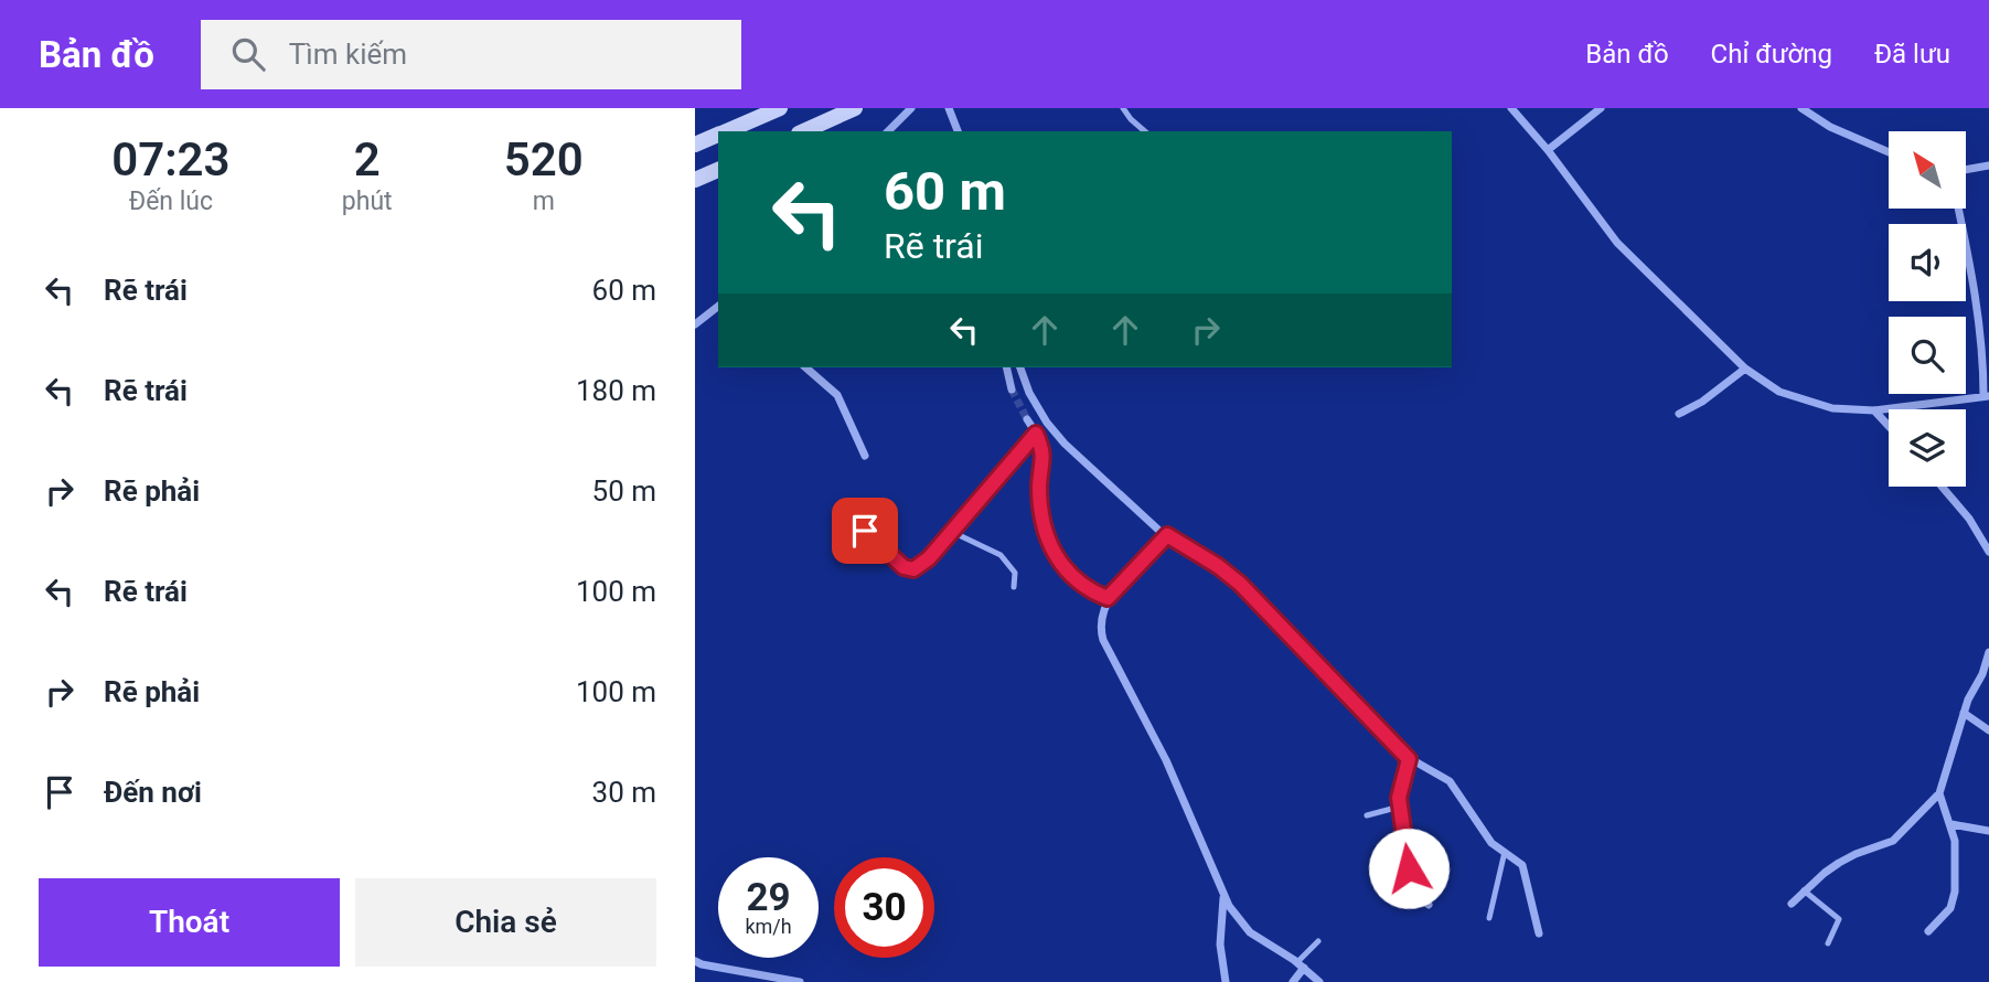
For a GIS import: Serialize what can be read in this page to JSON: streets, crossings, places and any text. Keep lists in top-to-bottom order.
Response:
{
  "north": "top left",
  "page": {
    "header": "Bản đồ",
    "search": "Tìm kiếm",
    "nav": ["Bản đồ", "Chỉ đường", "Đã lưu"],
    "eta": [
      "07:23",
      "Đến lúc",
      "2",
      "phút",
      "520",
      "m"
    ],
    "turn": ["60 m", "Rẽ trái"],
    "list": [
      {
        "name": "Rẽ trái",
        "value": "60 m"
      },
      {
        "name": "Rẽ trái",
        "value": "180 m"
      },
      {
        "name": "Rẽ phải",
        "value": "50 m"
      },
      {
        "name": "Rẽ trái",
        "value": "100 m"
      },
      {
        "name": "Rẽ phải",
        "value": "100 m"
      },
      {
        "name": "Đến nơi",
        "value": "30 m"
      }
    ],
    "speed": "29 km/h",
    "limit": "30",
    "buttons": ["Thoát", "Chia sẻ"]
  }
}
